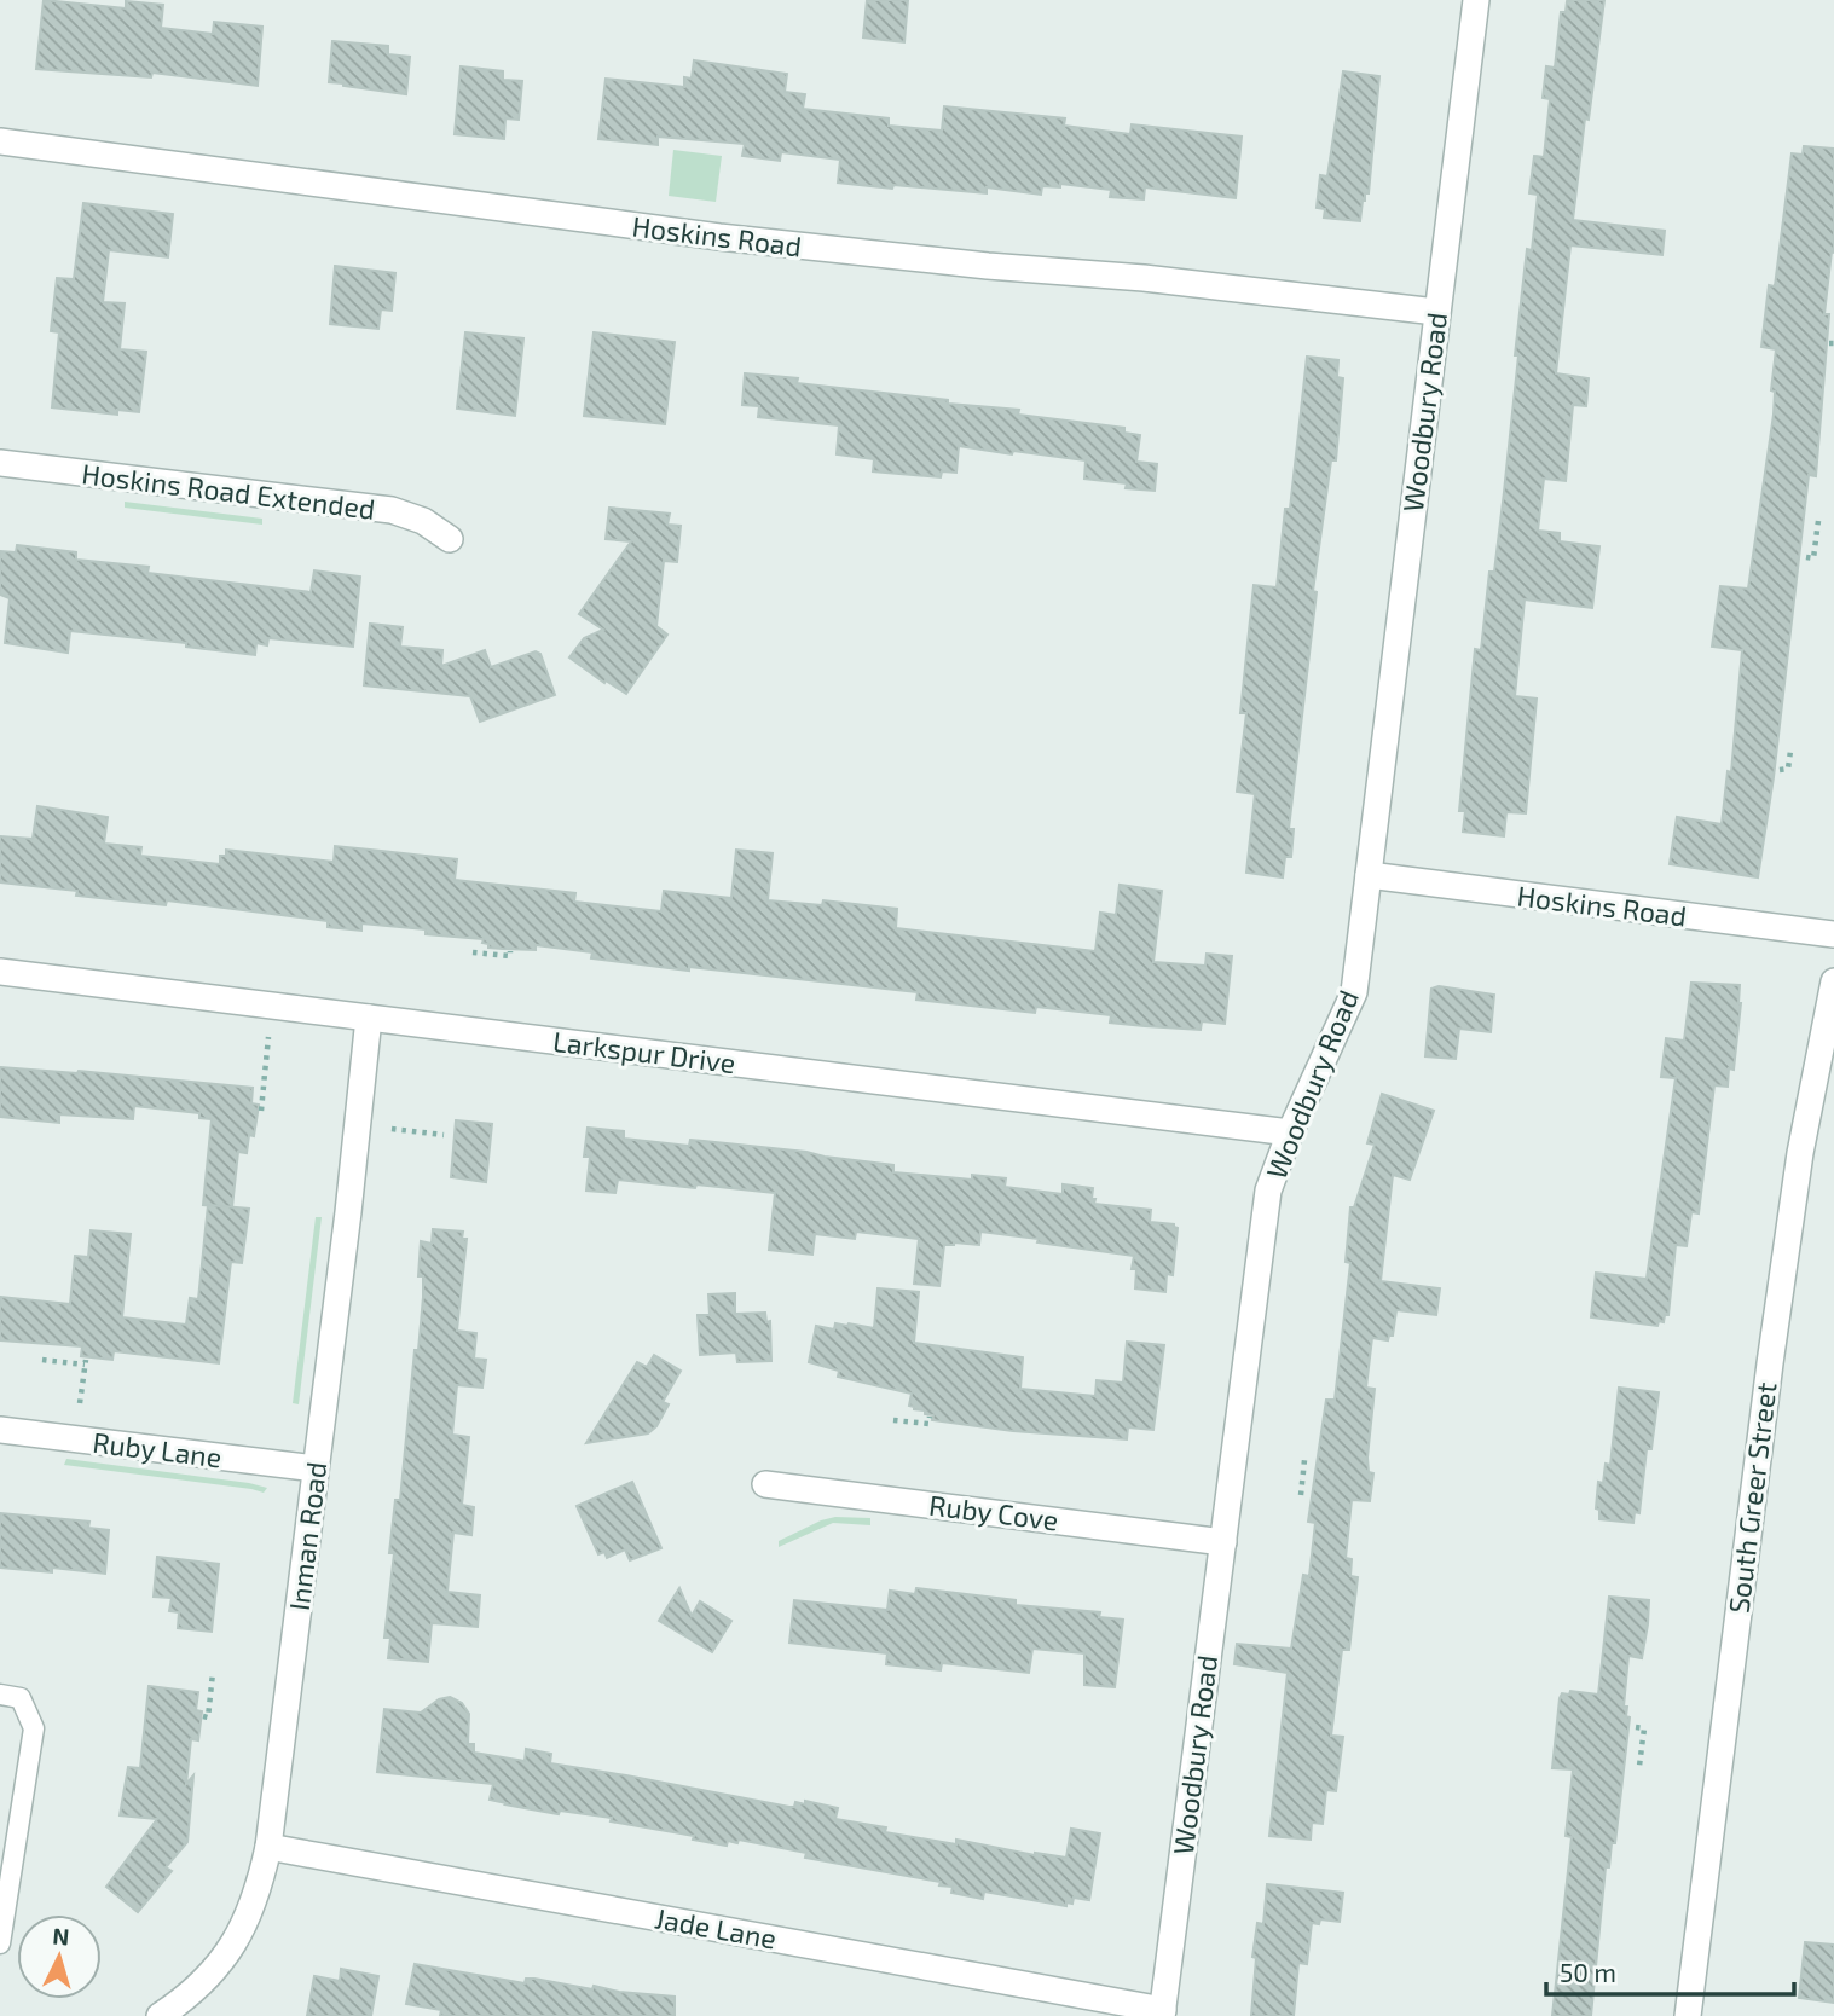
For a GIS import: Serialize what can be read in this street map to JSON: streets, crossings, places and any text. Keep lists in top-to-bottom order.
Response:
{
  "streets": {
    "street": [
      "Hoskins Road",
      "Woodbury Road",
      "Hoskins Road Extended",
      "Larkspur Drive",
      "Ruby Lane",
      "South Greer Street",
      "Ruby Cove",
      "Inman Road",
      "Jade Lane"
    ]
  },
  "crossings": [
    ["Hoskins Road", "Woodbury Road"],
    ["Woodbury Road", "Larkspur Drive"],
    ["Woodbury Road", "Ruby Cove"],
    ["Woodbury Road", "Jade Lane"],
    ["Larkspur Drive", "Inman Road"],
    ["Ruby Lane", "Inman Road"],
    ["Inman Road", "Jade Lane"]
  ],
  "scale_bar": "50 m",
  "north": "top"
}
